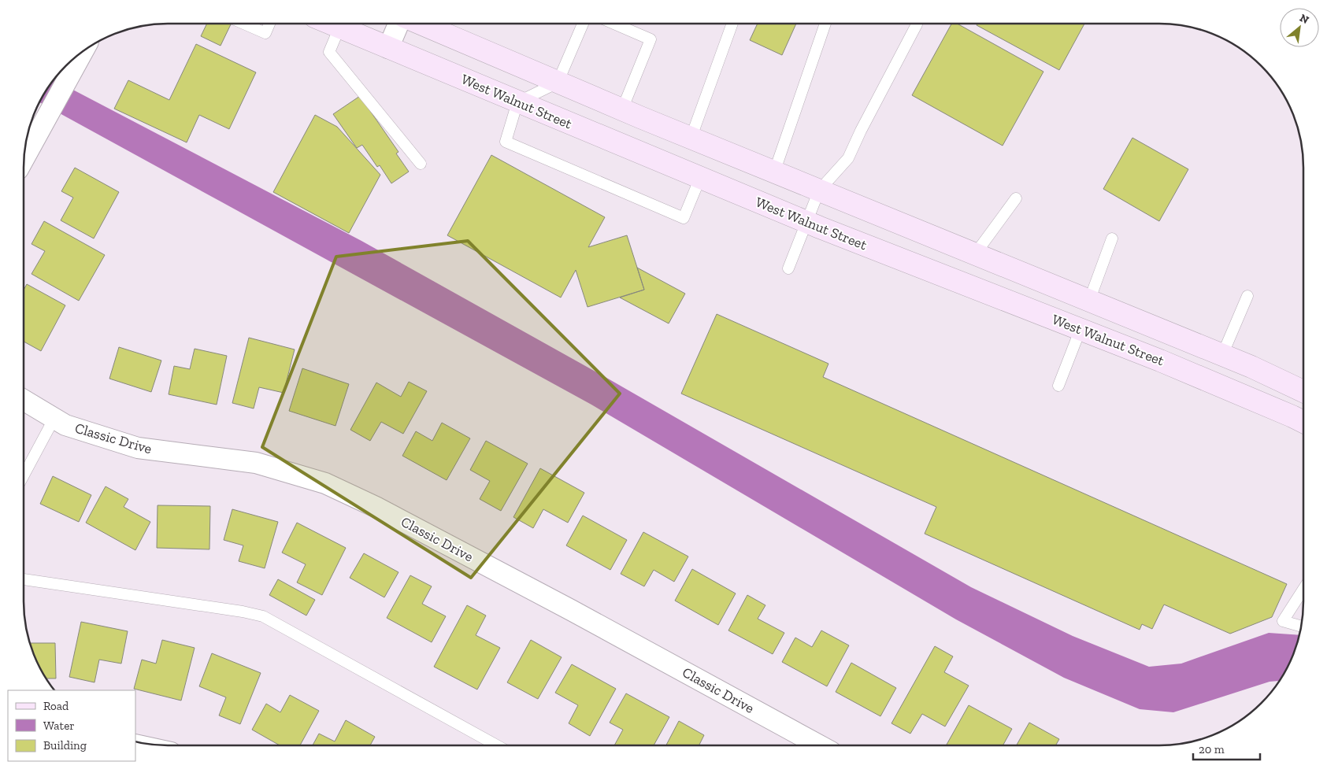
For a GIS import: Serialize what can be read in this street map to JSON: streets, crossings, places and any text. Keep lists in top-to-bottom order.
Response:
{
  "streets": {
    "main road": ["West Walnut Street"],
    "street": ["Classic Drive"]
  },
  "legend": ["Road", "Water", "Building"],
  "scale_bar": "20 m",
  "north": "top right"
}
